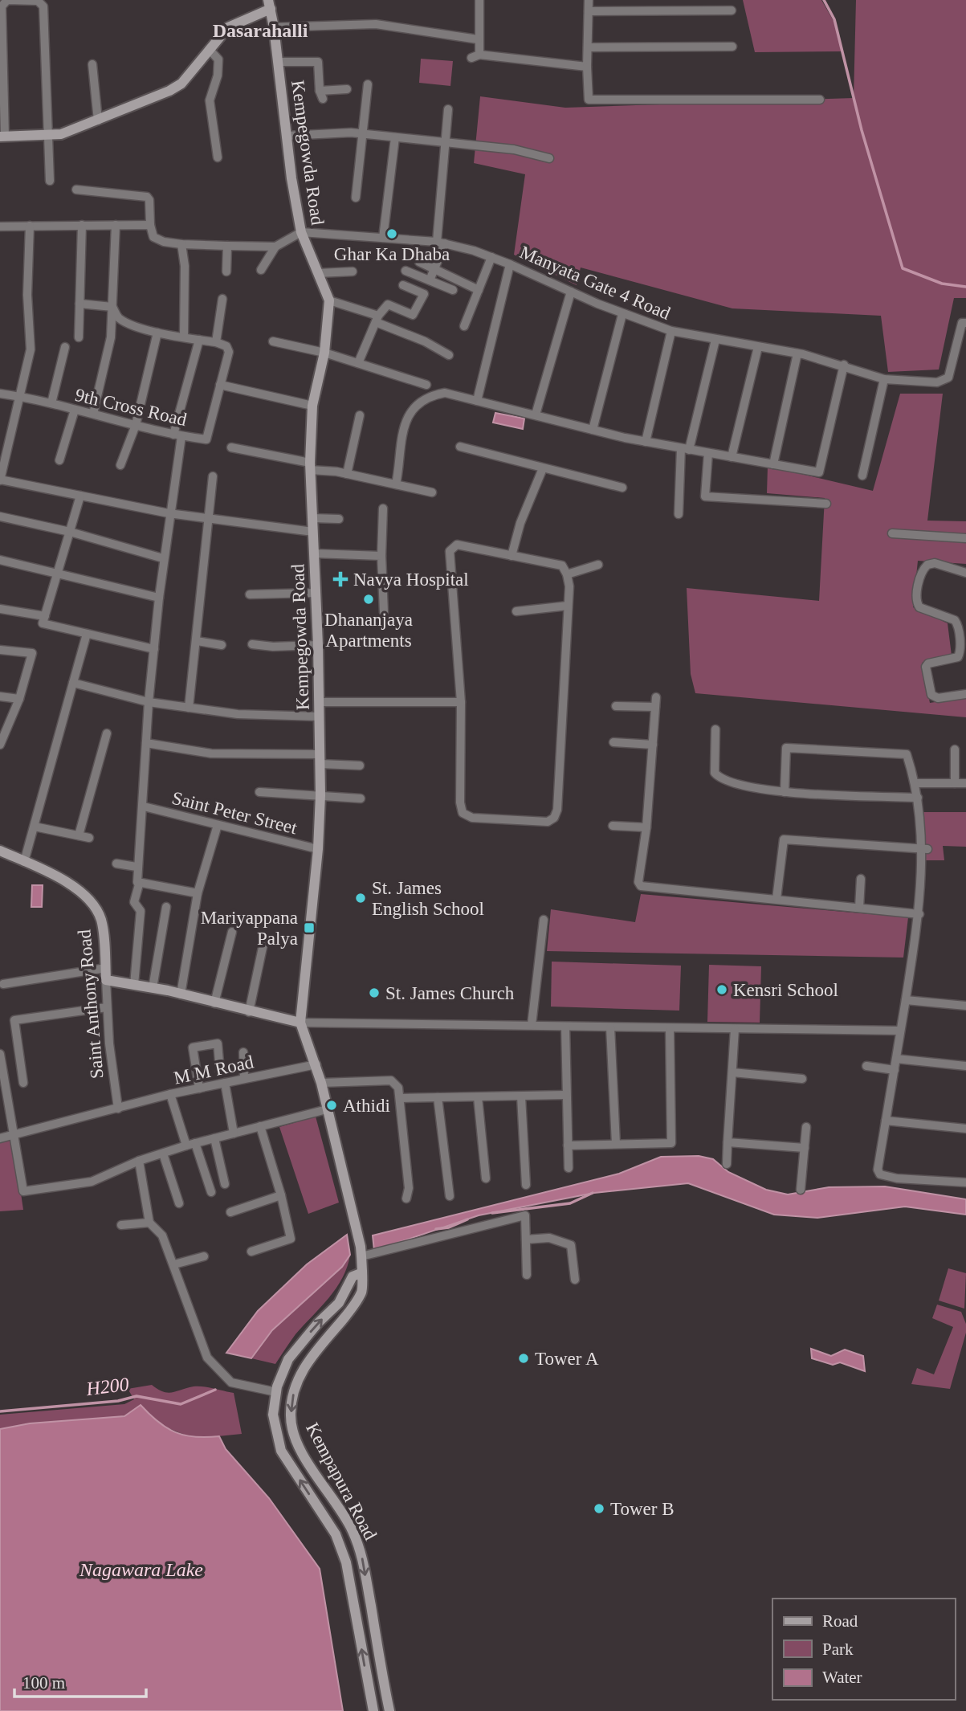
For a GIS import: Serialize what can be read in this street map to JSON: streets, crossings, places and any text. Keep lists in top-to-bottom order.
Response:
{
  "streets": {
    "street": [
      "Kempegowda Road",
      "Manyata Gate 4 Road",
      "9th Cross Road",
      "Saint Peter Street",
      "Saint Anthony Road",
      "M M Road",
      "Kempapura Road"
    ]
  },
  "crossings": [
    ["Kempegowda Road", "Manyata Gate 4 Road"],
    ["Kempegowda Road", "Saint Peter Street"],
    ["Kempegowda Road", "M M Road"],
    ["Kempegowda Road", "Kempapura Road"],
    ["Saint Anthony Road", "M M Road"]
  ],
  "districts": ["Dasarahalli"],
  "water": ["H200", "Nagawara Lake"],
  "places": {
    "other": [
      "Ghar Ka Dhaba",
      "Dhananjaya Apartments",
      "St. James English School",
      "Kensri School",
      "St. James Church",
      "Athidi",
      "Tower A",
      "Tower B"
    ],
    "health": ["Navya Hospital"],
    "transit": ["Mariyappana Palya"]
  },
  "legend": ["Road", "Park", "Water"],
  "scale_bar": "100 m"
}
